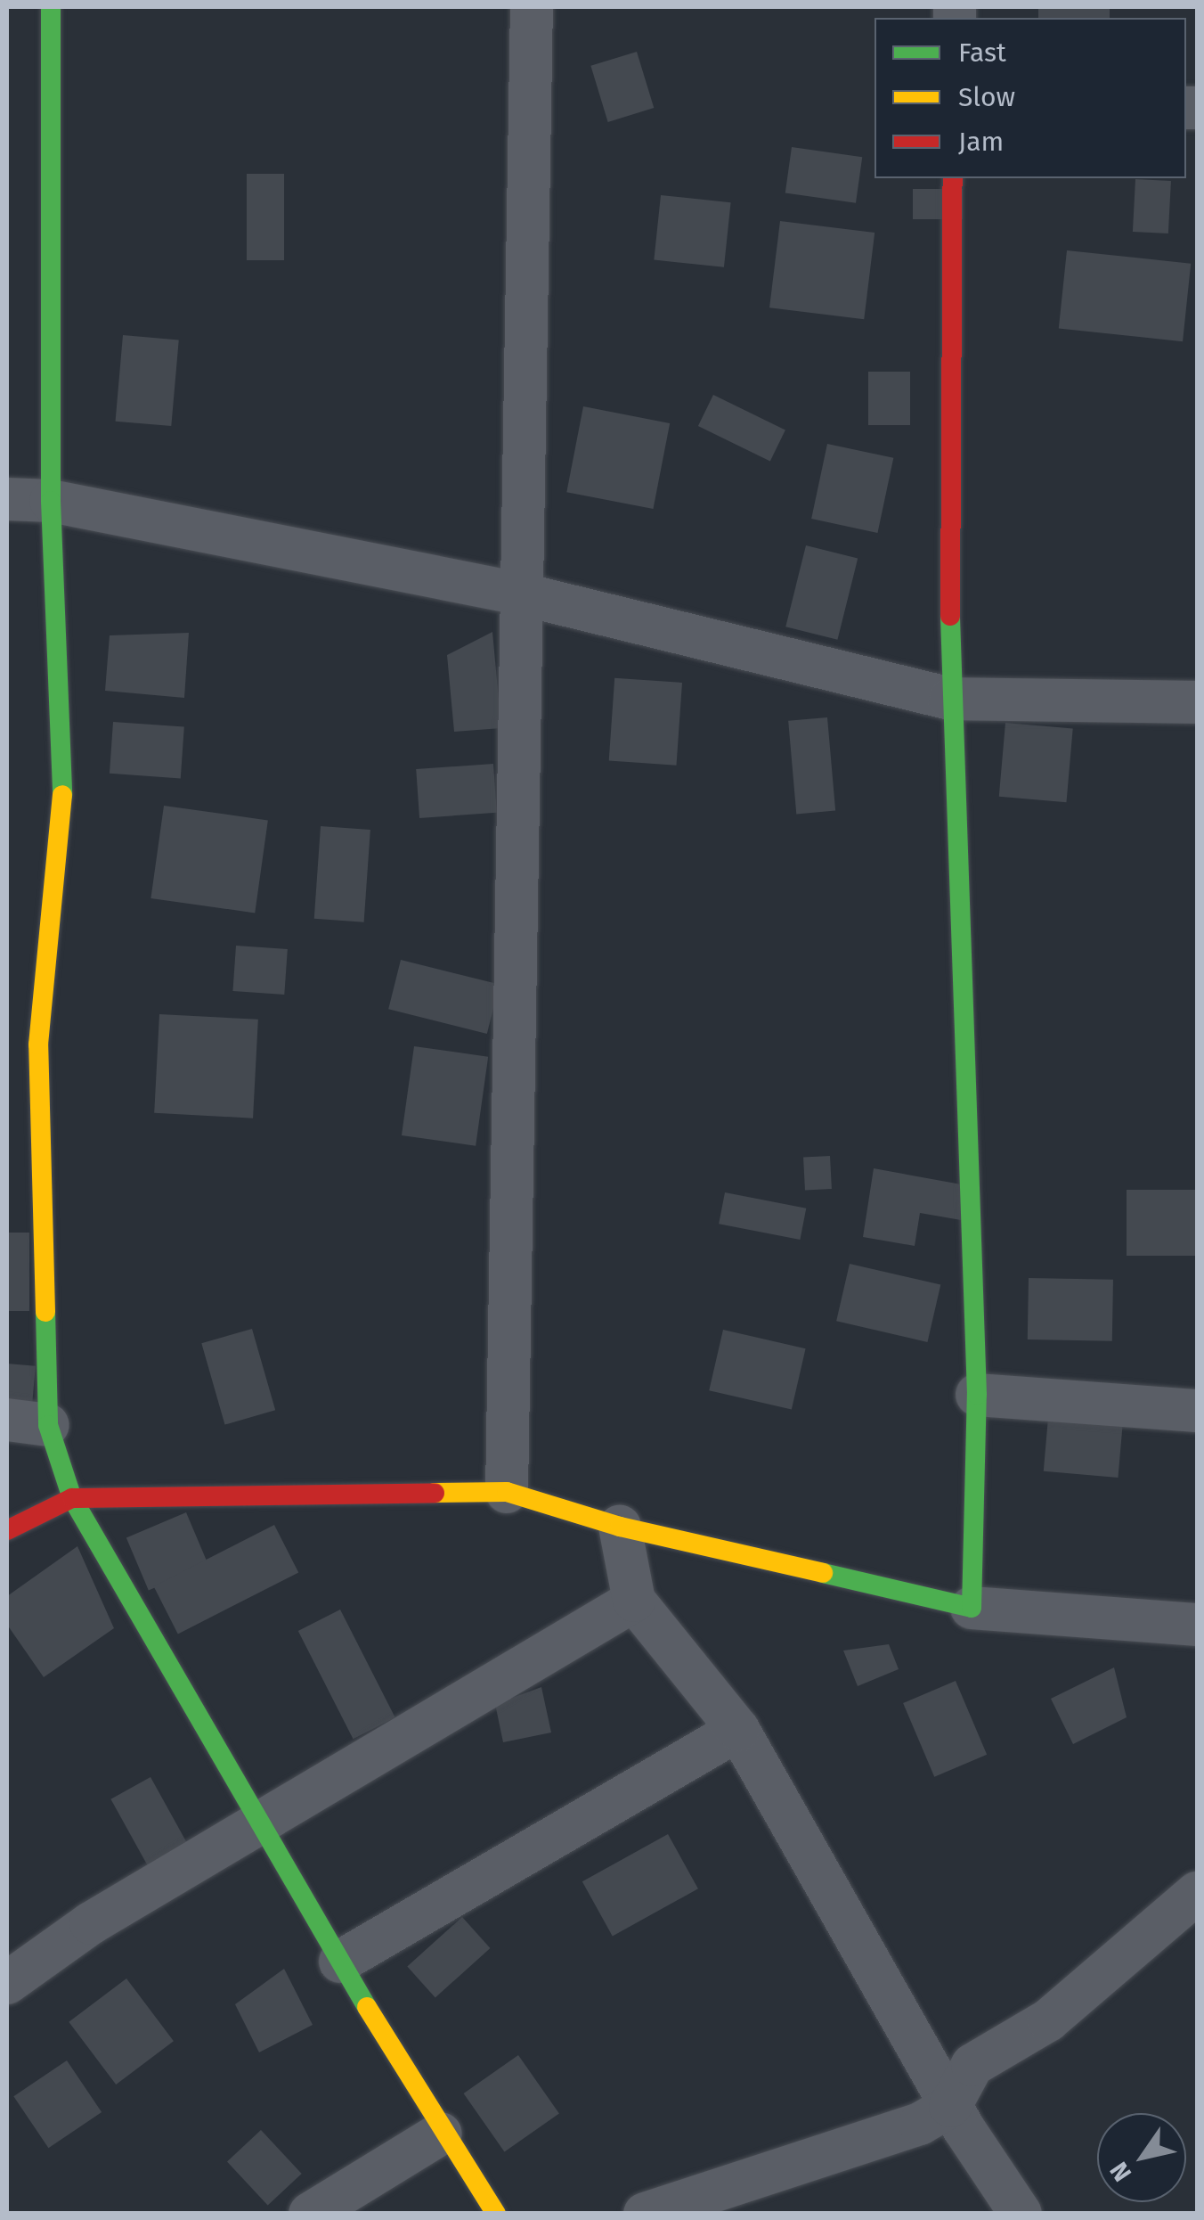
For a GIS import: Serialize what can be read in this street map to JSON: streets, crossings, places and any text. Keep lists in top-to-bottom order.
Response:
{
  "legend": ["Fast", "Slow", "Jam"],
  "north": "bottom left"
}
